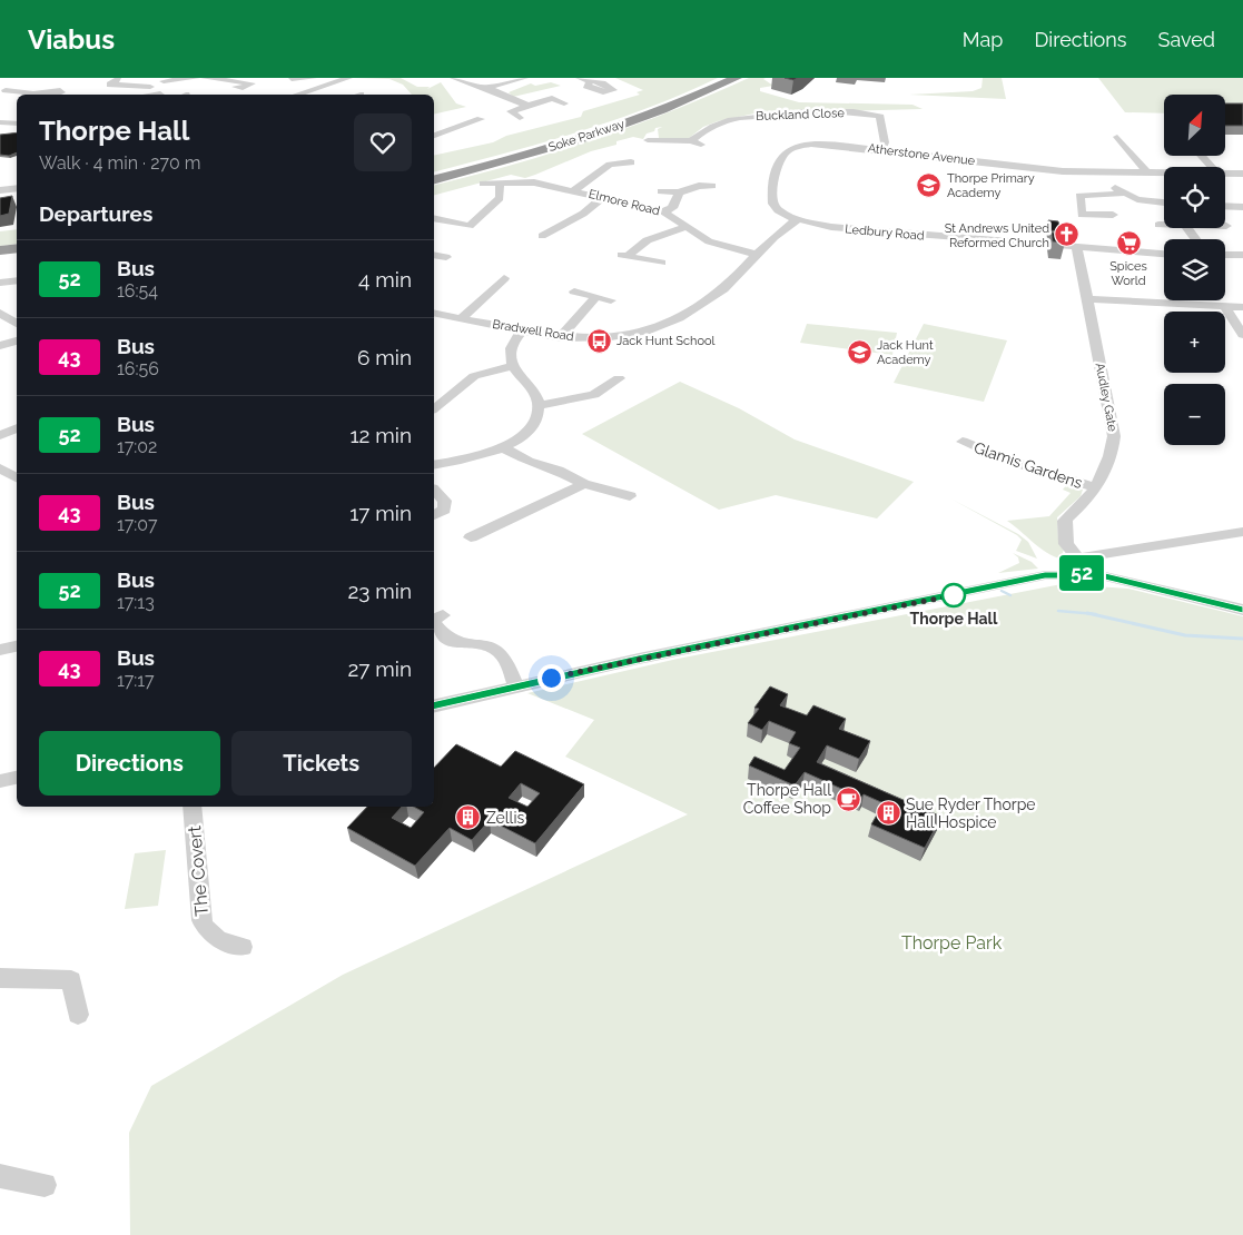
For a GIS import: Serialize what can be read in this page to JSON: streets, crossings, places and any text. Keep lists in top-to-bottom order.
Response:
{
  "streets": {
    "highway": ["Soke Parkway"],
    "street": [
      "Buckland Close",
      "Atherstone Avenue",
      "Elmore Road",
      "Ledbury Road",
      "Bradwell Road",
      "Audley Gate",
      "Glamis Gardens",
      "The Covert"
    ]
  },
  "crossings": [
    ["Buckland Close", "Atherstone Avenue"],
    ["Atherstone Avenue", "Ledbury Road"],
    ["Atherstone Avenue", "Bradwell Road"],
    ["Elmore Road", "Bradwell Road"],
    ["Ledbury Road", "Bradwell Road"],
    ["Ledbury Road", "Audley Gate"],
    ["Audley Gate", "Glamis Gardens"]
  ],
  "parks": ["Thorpe Park"],
  "places": {
    "school or university": ["Thorpe Primary Academy", "Jack Hunt Academy"],
    "church": ["St Andrews United Reformed Church"],
    "supermarket": ["Spices World"],
    "bus stop": ["Jack Hunt School"],
    "other": ["Thorpe Hall"],
    "cafe": ["Thorpe Hall Coffee Shop"],
    "building": ["Sue Ryder Thorpe Hall Hospice", "Zellis"]
  },
  "lines": ["bus line 52"],
  "north": "top right",
  "page": {
    "header": "Viabus",
    "nav": ["Map", "Directions", "Saved"],
    "on_map": "52",
    "map_buttons": ["+", "−"],
    "heading": [
      ["Thorpe Hall", "Walk · 4 min · 270 m"],
      "Departures"
    ],
    "list": [
      {
        "mark": "52",
        "name": "Bus",
        "note": "16:54",
        "value": "4 min"
      },
      {
        "mark": "43",
        "name": "Bus",
        "note": "16:56",
        "value": "6 min"
      },
      {
        "mark": "52",
        "name": "Bus",
        "note": "17:02",
        "value": "12 min"
      },
      {
        "mark": "43",
        "name": "Bus",
        "note": "17:07",
        "value": "17 min"
      },
      {
        "mark": "52",
        "name": "Bus",
        "note": "17:13",
        "value": "23 min"
      },
      {
        "mark": "43",
        "name": "Bus",
        "note": "17:17",
        "value": "27 min"
      }
    ],
    "buttons": ["Directions", "Tickets"]
  }
}
